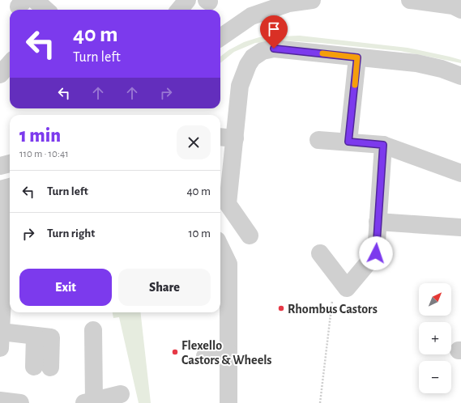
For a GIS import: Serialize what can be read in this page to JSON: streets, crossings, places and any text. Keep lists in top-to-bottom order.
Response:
{
  "places": ["Rhombus Castors", "Flexello Castors & Wheels"],
  "north": "top right",
  "page": {
    "turn": ["40 m", "Turn left"],
    "heading": ["1 min", "110 m · 10:41"],
    "list": [
      {
        "name": "Turn left",
        "value": "40 m"
      },
      {
        "name": "Turn right",
        "value": "10 m"
      }
    ],
    "buttons": ["Exit", "Share"],
    "map_buttons": ["+", "−"]
  }
}
